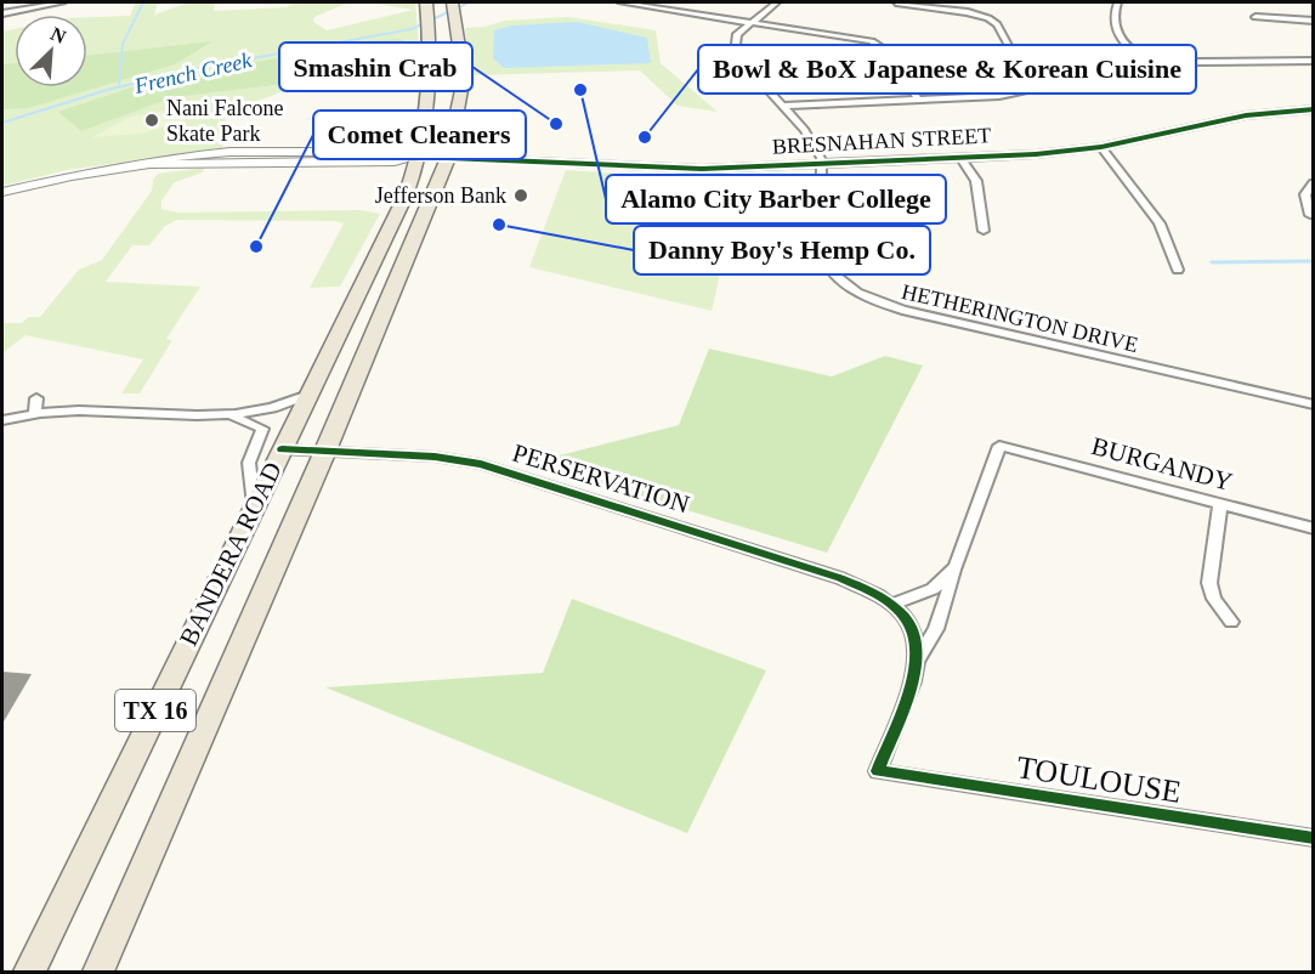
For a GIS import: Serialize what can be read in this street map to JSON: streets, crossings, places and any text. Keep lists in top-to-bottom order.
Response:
{
  "streets": {
    "main road": ["BANDERA ROAD", "TX 16"],
    "street": [
      "BRESNAHAN STREET",
      "HETHERINGTON DRIVE",
      "BURGANDY",
      "PERSERVATION",
      "TOULOUSE"
    ]
  },
  "crossings": [
    ["BRESNAHAN STREET", "HETHERINGTON DRIVE"],
    ["BRESNAHAN STREET", "BANDERA ROAD"],
    ["PERSERVATION", "BANDERA ROAD"]
  ],
  "water": ["French Creek"],
  "places": [
    "Alamo City Barber College",
    "Nani Falcone Skate Park",
    "Smashin Crab",
    "Bowl & BoX Japanese & Korean Cuisine",
    "Jefferson Bank",
    "Danny Boy's Hemp Co.",
    "Comet Cleaners"
  ],
  "north": "top right"
}
